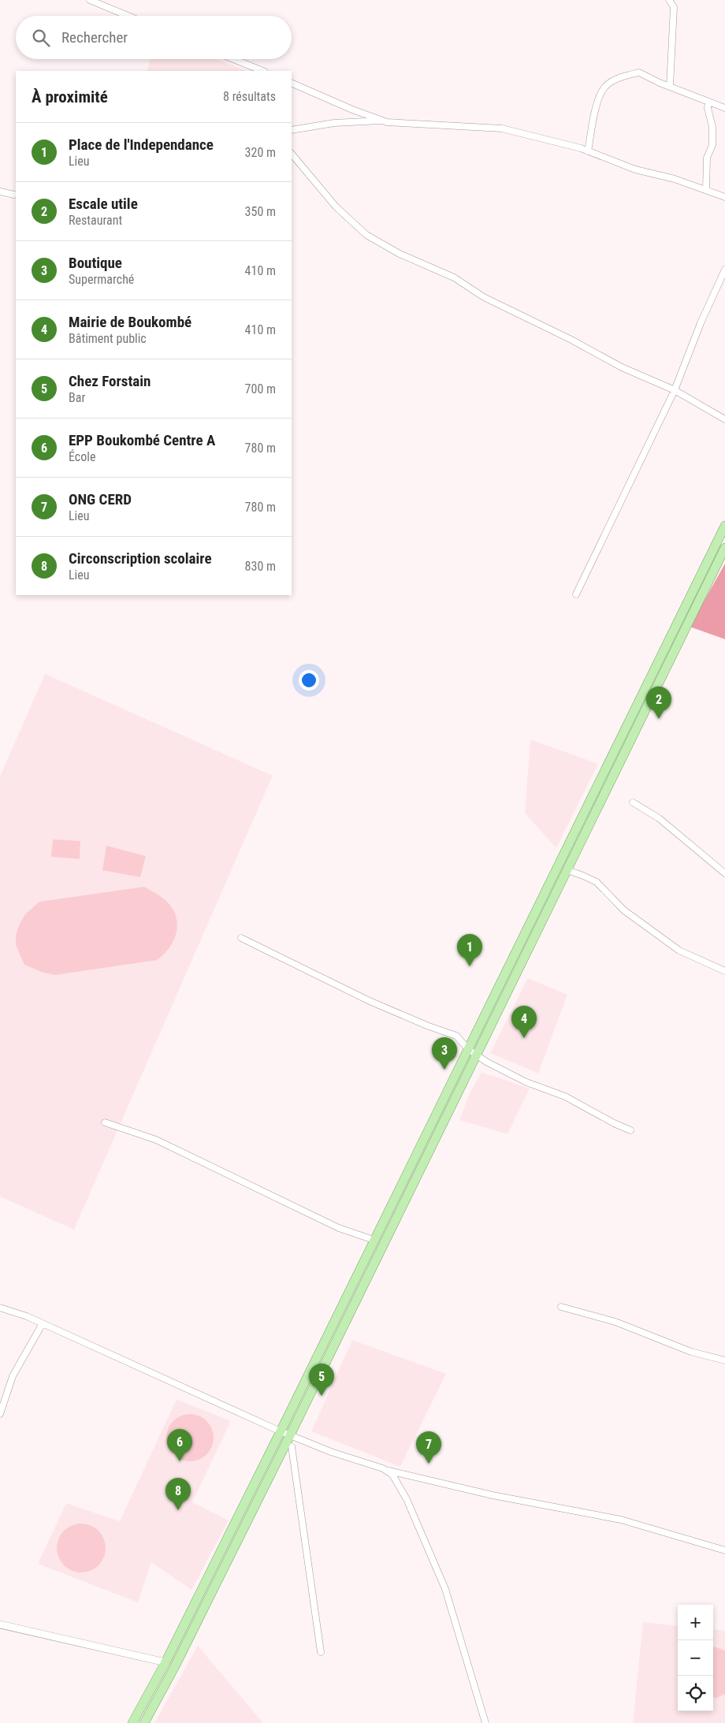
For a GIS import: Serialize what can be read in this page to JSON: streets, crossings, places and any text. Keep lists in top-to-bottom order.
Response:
{
  "page": {
    "search": "Rechercher",
    "heading": ["À proximité", "8 résultats"],
    "list": [
      {
        "mark": "1",
        "name": "Place de l'Independance",
        "note": "Lieu",
        "value": "320 m"
      },
      {
        "mark": "2",
        "name": "Escale utile",
        "note": "Restaurant",
        "value": "350 m"
      },
      {
        "mark": "3",
        "name": "Boutique",
        "note": "Supermarché",
        "value": "410 m"
      },
      {
        "mark": "4",
        "name": "Mairie de Boukombé",
        "note": "Bâtiment public",
        "value": "410 m"
      },
      {
        "mark": "5",
        "name": "Chez Forstain",
        "note": "Bar",
        "value": "700 m"
      },
      {
        "mark": "6",
        "name": "EPP Boukombé Centre A",
        "note": "École",
        "value": "780 m"
      },
      {
        "mark": "7",
        "name": "ONG CERD",
        "note": "Lieu",
        "value": "780 m"
      },
      {
        "mark": "8",
        "name": "Circonscription scolaire",
        "note": "Lieu",
        "value": "830 m"
      }
    ],
    "pins": [
      "2",
      "1",
      "4",
      "3",
      "5",
      "6",
      "7",
      "8"
    ],
    "map_buttons": ["+", "−"]
  }
}
